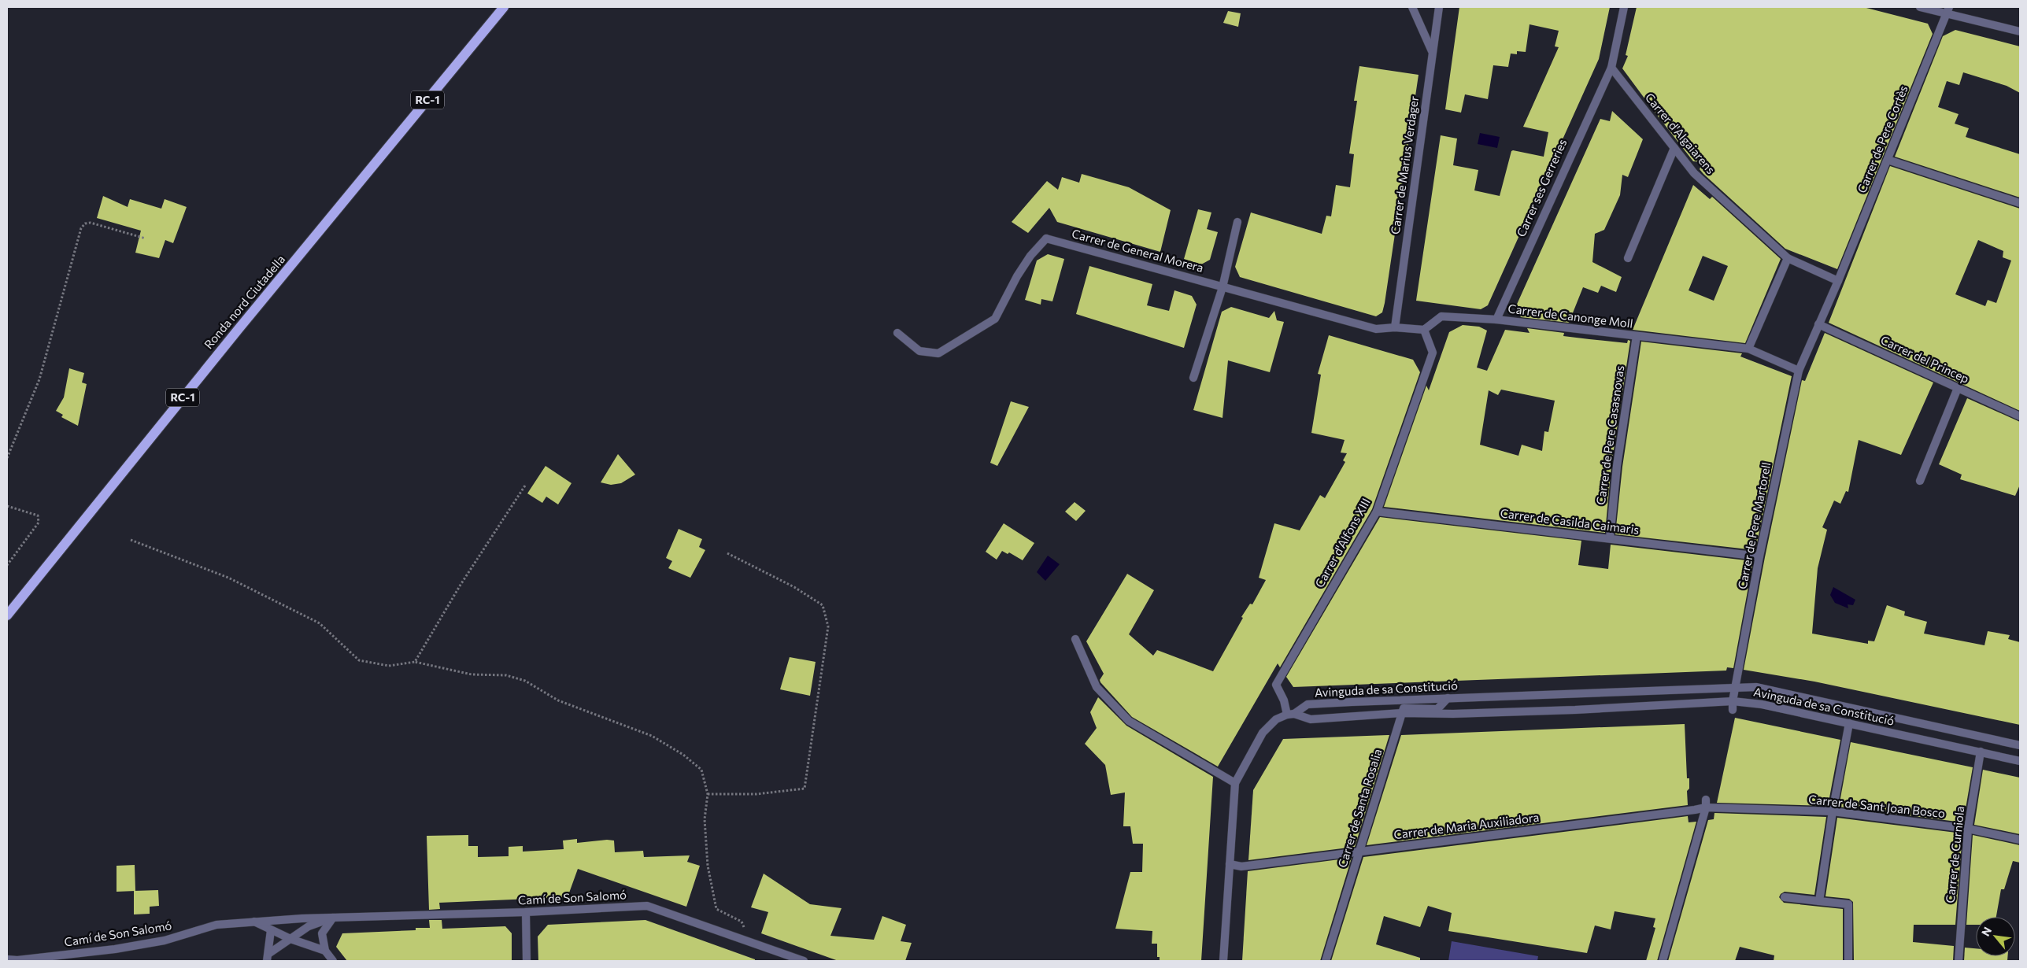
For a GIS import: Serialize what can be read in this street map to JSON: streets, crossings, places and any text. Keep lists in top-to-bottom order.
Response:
{
  "streets": {
    "main road": ["RC-1", "Ronda nord Ciutadella"],
    "street": [
      "Carrer d'Algaiarens",
      "Carrer de Pere Cortès",
      "Carrer de Marius Verdager",
      "Carrer ses Gerreries",
      "Carrer de General Morera",
      "Carrer de Canonge Moll",
      "Carrer del Princep",
      "Carrer de Pere Casasnovas",
      "Carrer de Casilda Caimaris",
      "Carrer de Pere Martorell",
      "Carrer d'Alfons XIII",
      "Avinguda de sa Constitució",
      "Carrer de Sant Joan Bosco",
      "Carrer de Santa Rosalia",
      "Carrer de Maria Auxiliadora",
      "Carrer de Curniola",
      "Camí de Son Salomó"
    ]
  },
  "crossings": [
    ["Carrer d'Algaiarens", "Carrer de Pere Cortès"],
    ["Carrer d'Algaiarens", "Carrer ses Gerreries"],
    ["Carrer de Pere Cortès", "Carrer del Princep"],
    ["Carrer de Pere Cortès", "Carrer de Pere Martorell"],
    ["Carrer de Marius Verdager", "Carrer de General Morera"],
    ["Carrer ses Gerreries", "Carrer de Canonge Moll"],
    ["Carrer de Canonge Moll", "Carrer de Pere Casasnovas"],
    ["Carrer de Canonge Moll", "Carrer de Pere Martorell"],
    ["Carrer de Canonge Moll", "Carrer d'Alfons XIII"],
    ["Carrer del Princep", "Carrer de Pere Martorell"],
    ["Carrer de Pere Casasnovas", "Carrer de Casilda Caimaris"],
    ["Carrer de Casilda Caimaris", "Carrer de Pere Martorell"],
    ["Carrer de Casilda Caimaris", "Carrer d'Alfons XIII"],
    ["Carrer de Pere Martorell", "Avinguda de sa Constitució"],
    ["Carrer d'Alfons XIII", "Avinguda de sa Constitució"],
    ["Avinguda de sa Constitució", "Carrer de Santa Rosalia"],
    ["Avinguda de sa Constitució", "Carrer de Curniola"],
    ["Carrer de Sant Joan Bosco", "Carrer de Maria Auxiliadora"],
    ["Carrer de Sant Joan Bosco", "Carrer de Curniola"],
    ["Carrer de Santa Rosalia", "Carrer de Maria Auxiliadora"]
  ],
  "north": "top left"
}
